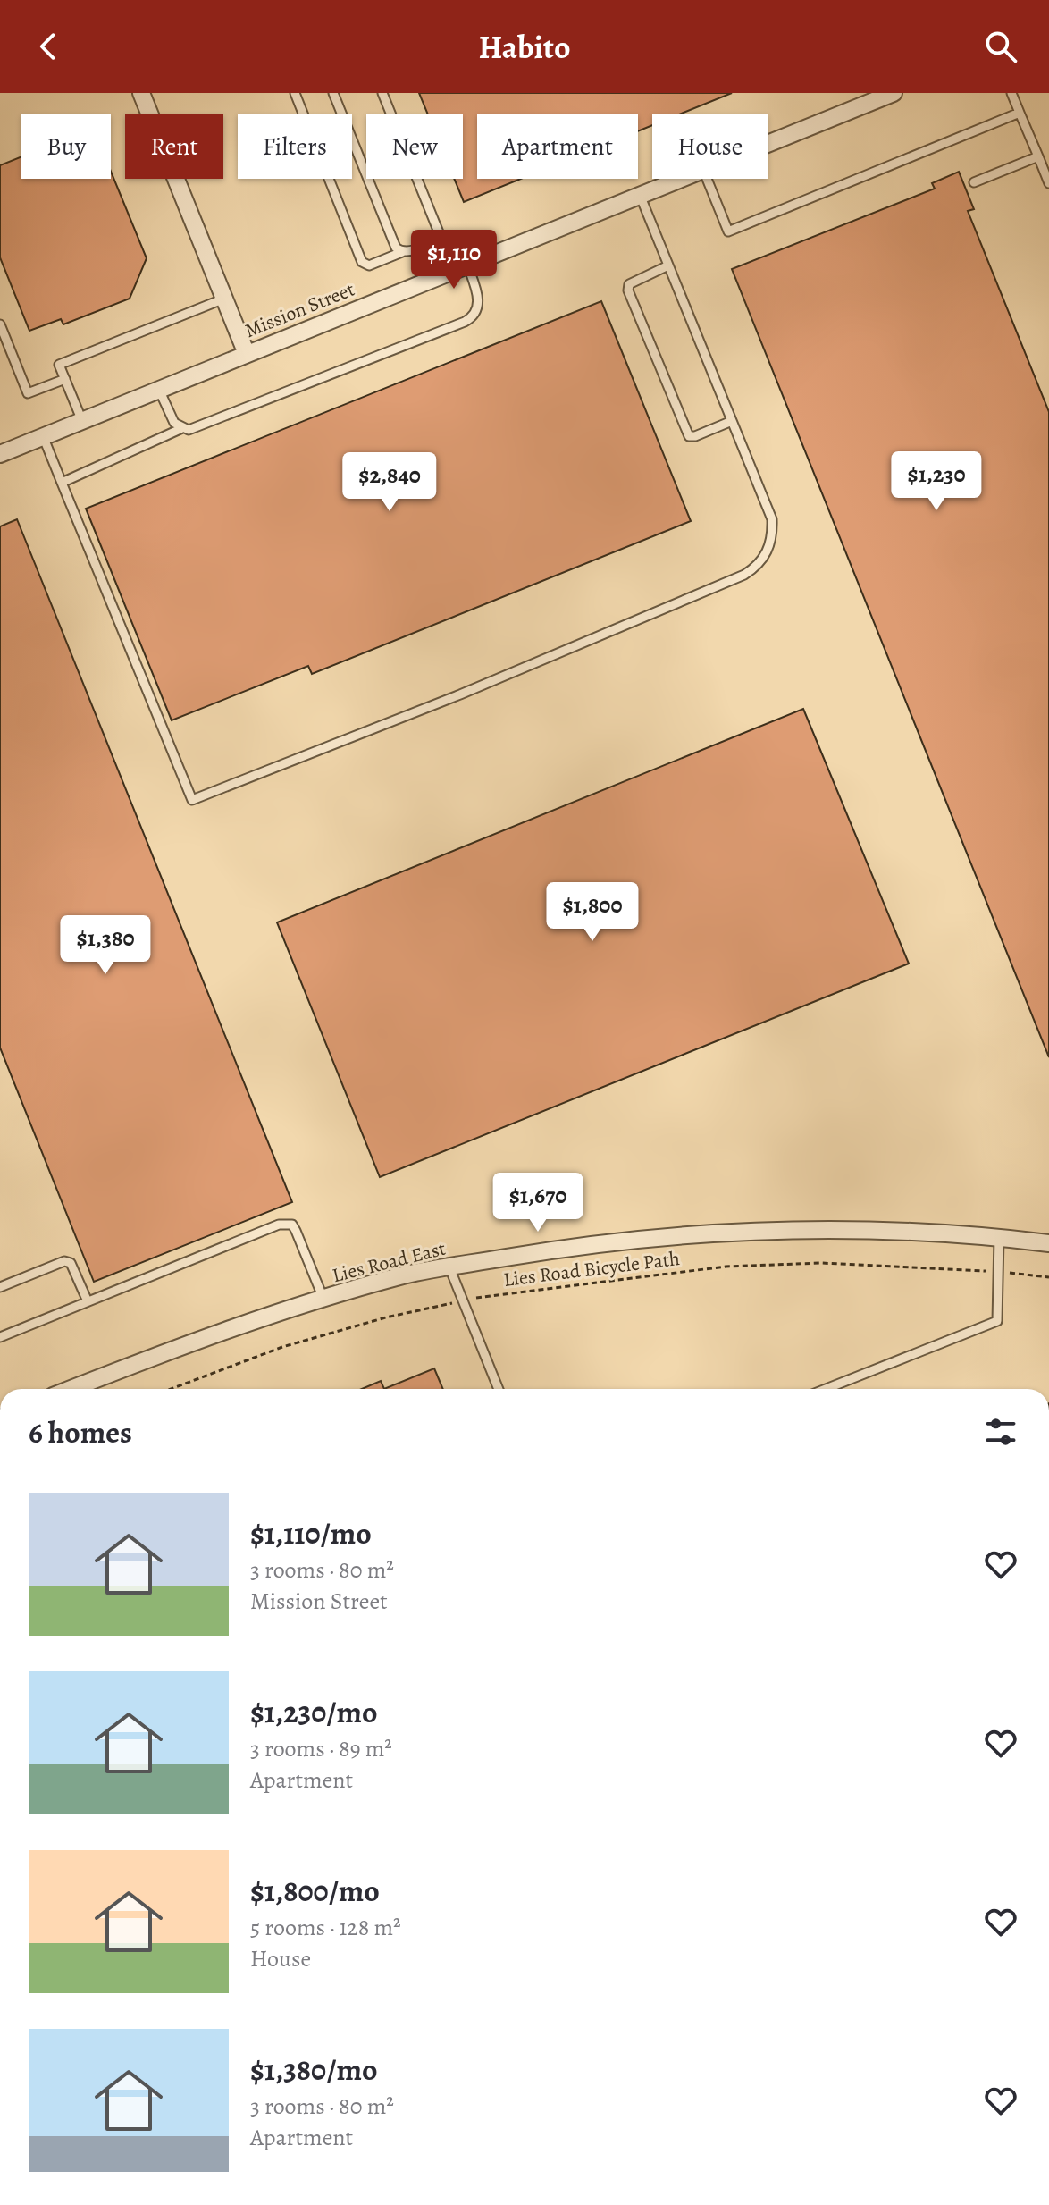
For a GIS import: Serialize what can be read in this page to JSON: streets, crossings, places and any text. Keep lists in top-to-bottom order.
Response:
{
  "streets": {
    "street": ["Mission Street", "Lies Road East"],
    "path": ["Lies Road Bicycle Path"]
  },
  "page": {
    "header": "Habito",
    "chip": [
      "Buy",
      "Rent",
      "Filters",
      "New",
      "Apartment",
      "House"
    ],
    "price": [
      "$1,110",
      "$1,230",
      "$2,840",
      "$1,800",
      "$1,380",
      "$1,670"
    ],
    "heading": "6 homes",
    "list": [
      {
        "name": "$1,110/mo",
        "note": "3 rooms · 80 m² · Mission Street"
      },
      {
        "name": "$1,230/mo",
        "note": "3 rooms · 89 m² · Apartment"
      },
      {
        "name": "$1,800/mo",
        "note": "5 rooms · 128 m² · House"
      },
      {
        "name": "$1,380/mo",
        "note": "3 rooms · 80 m² · Apartment"
      }
    ]
  }
}
